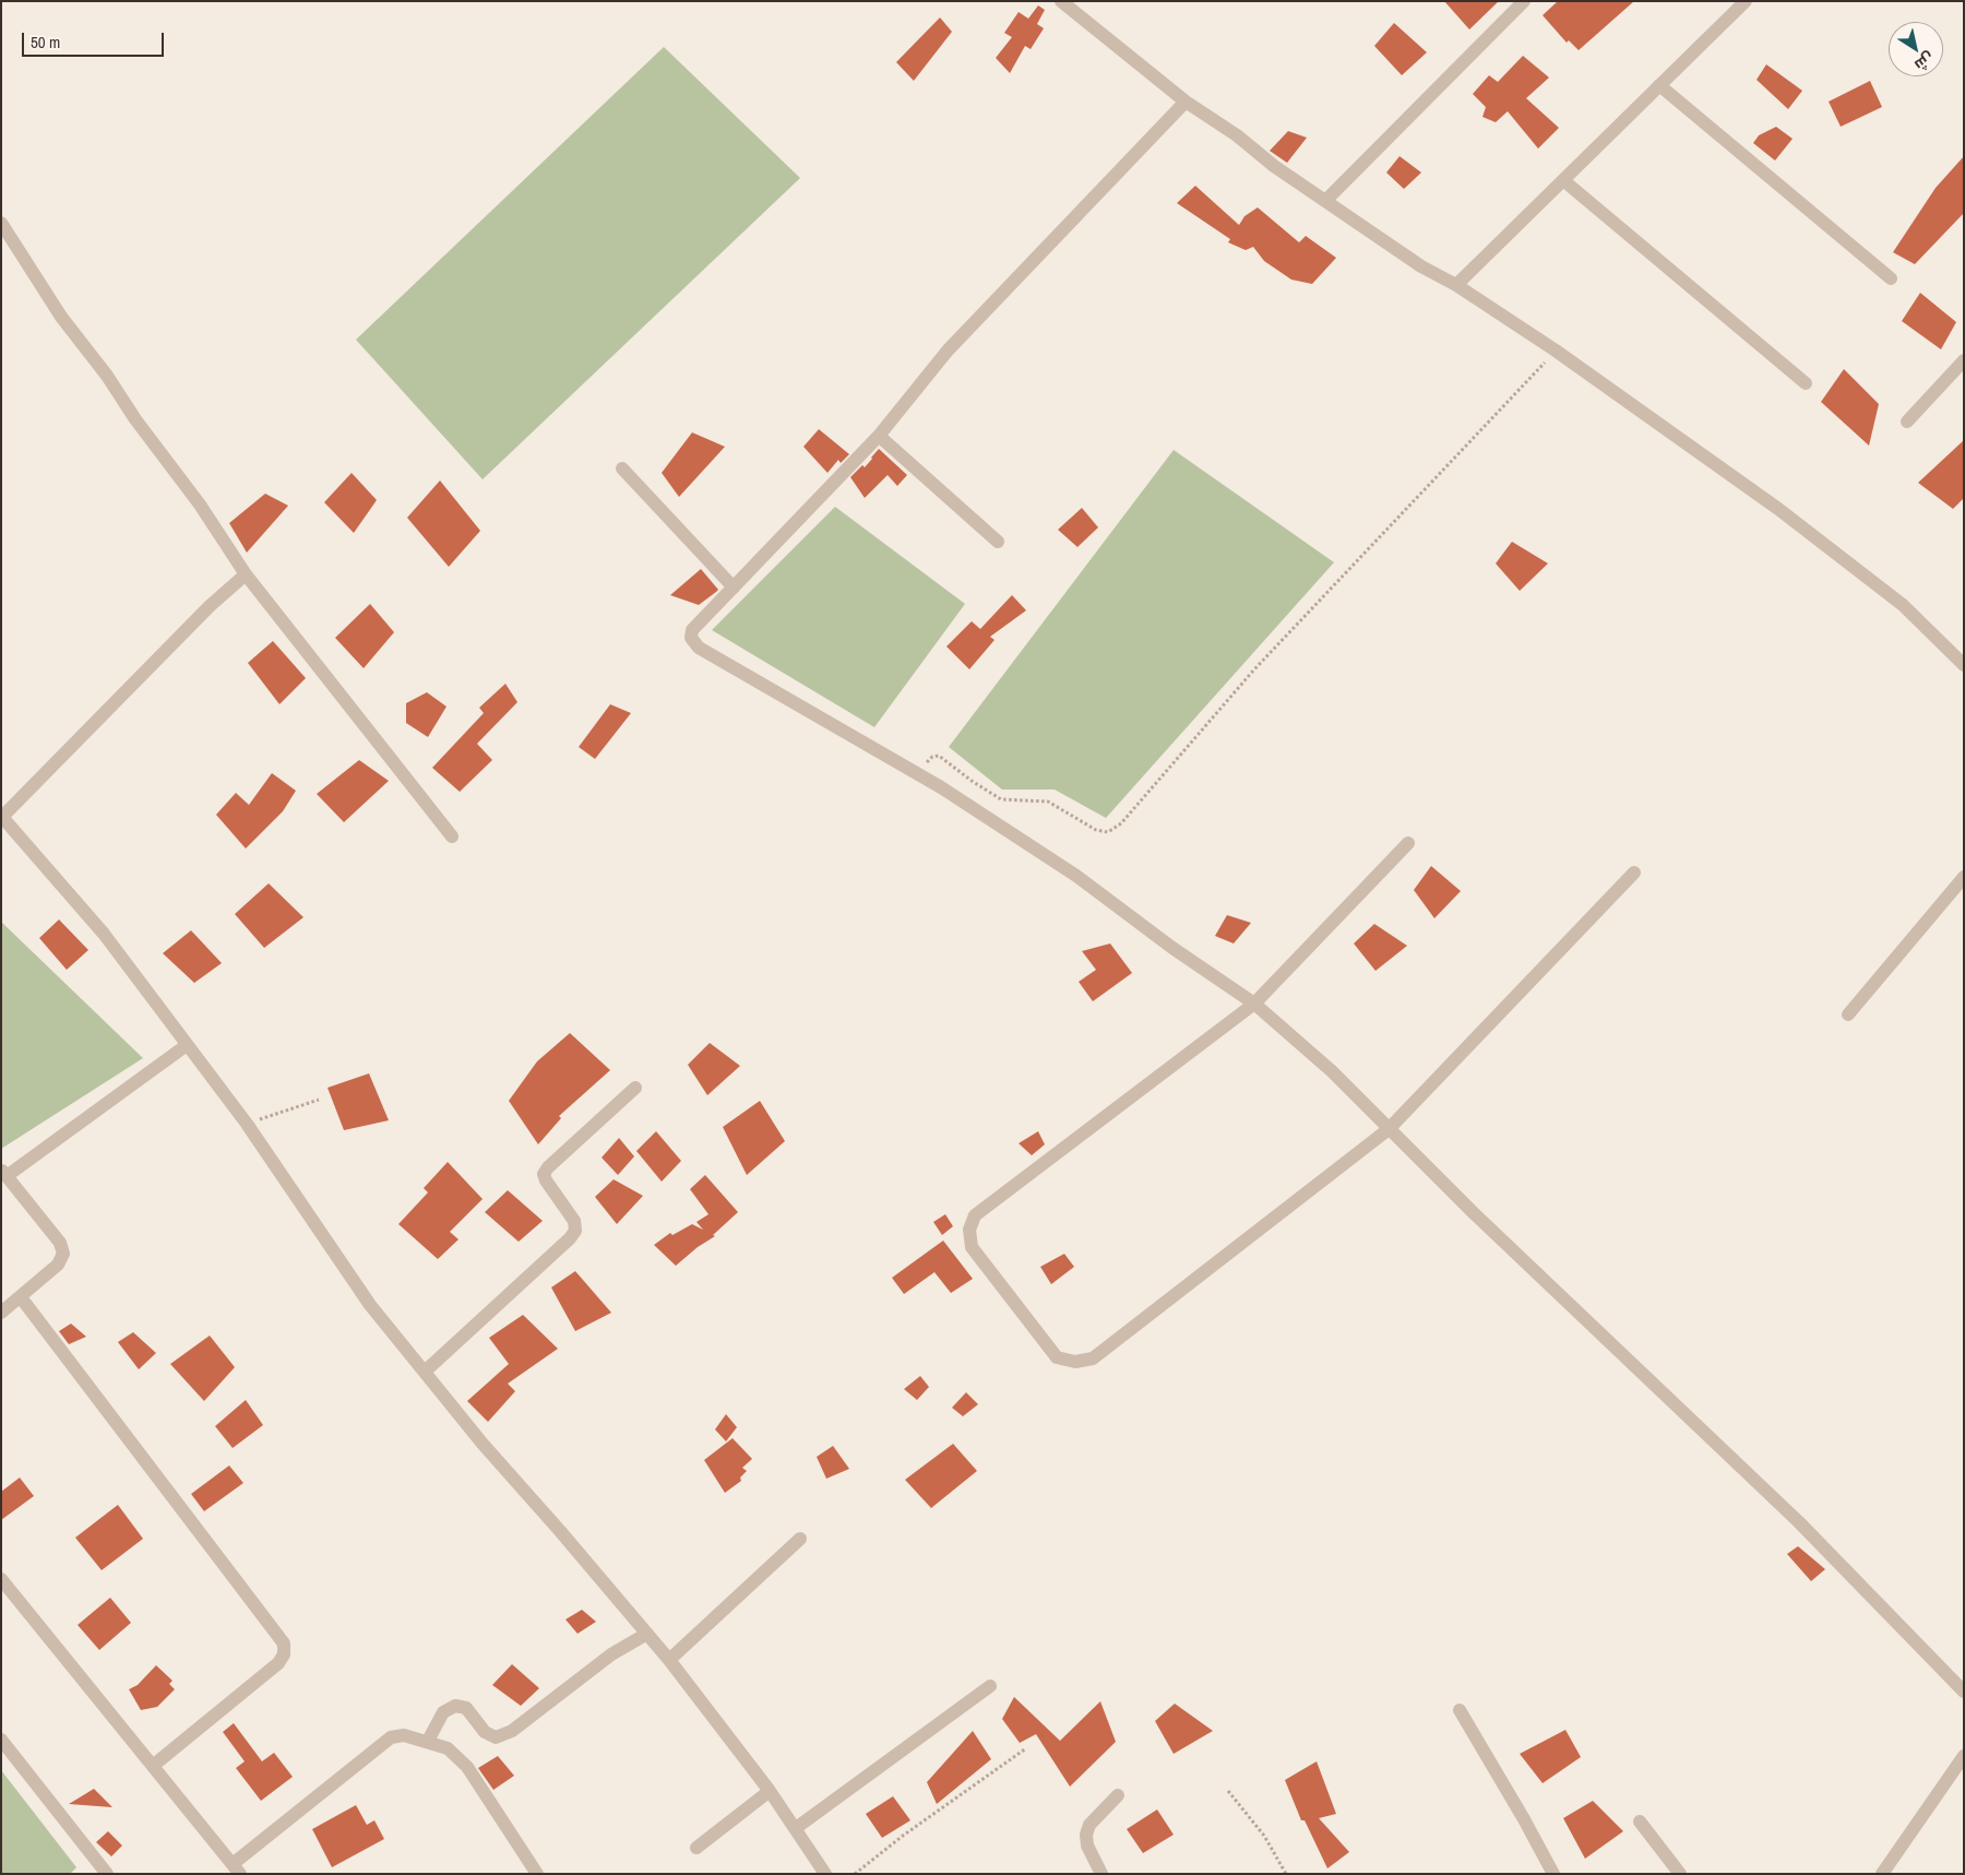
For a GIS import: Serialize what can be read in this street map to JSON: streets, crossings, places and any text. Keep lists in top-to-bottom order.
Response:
{
  "scale_bar": "50 m",
  "north": "bottom right"
}
